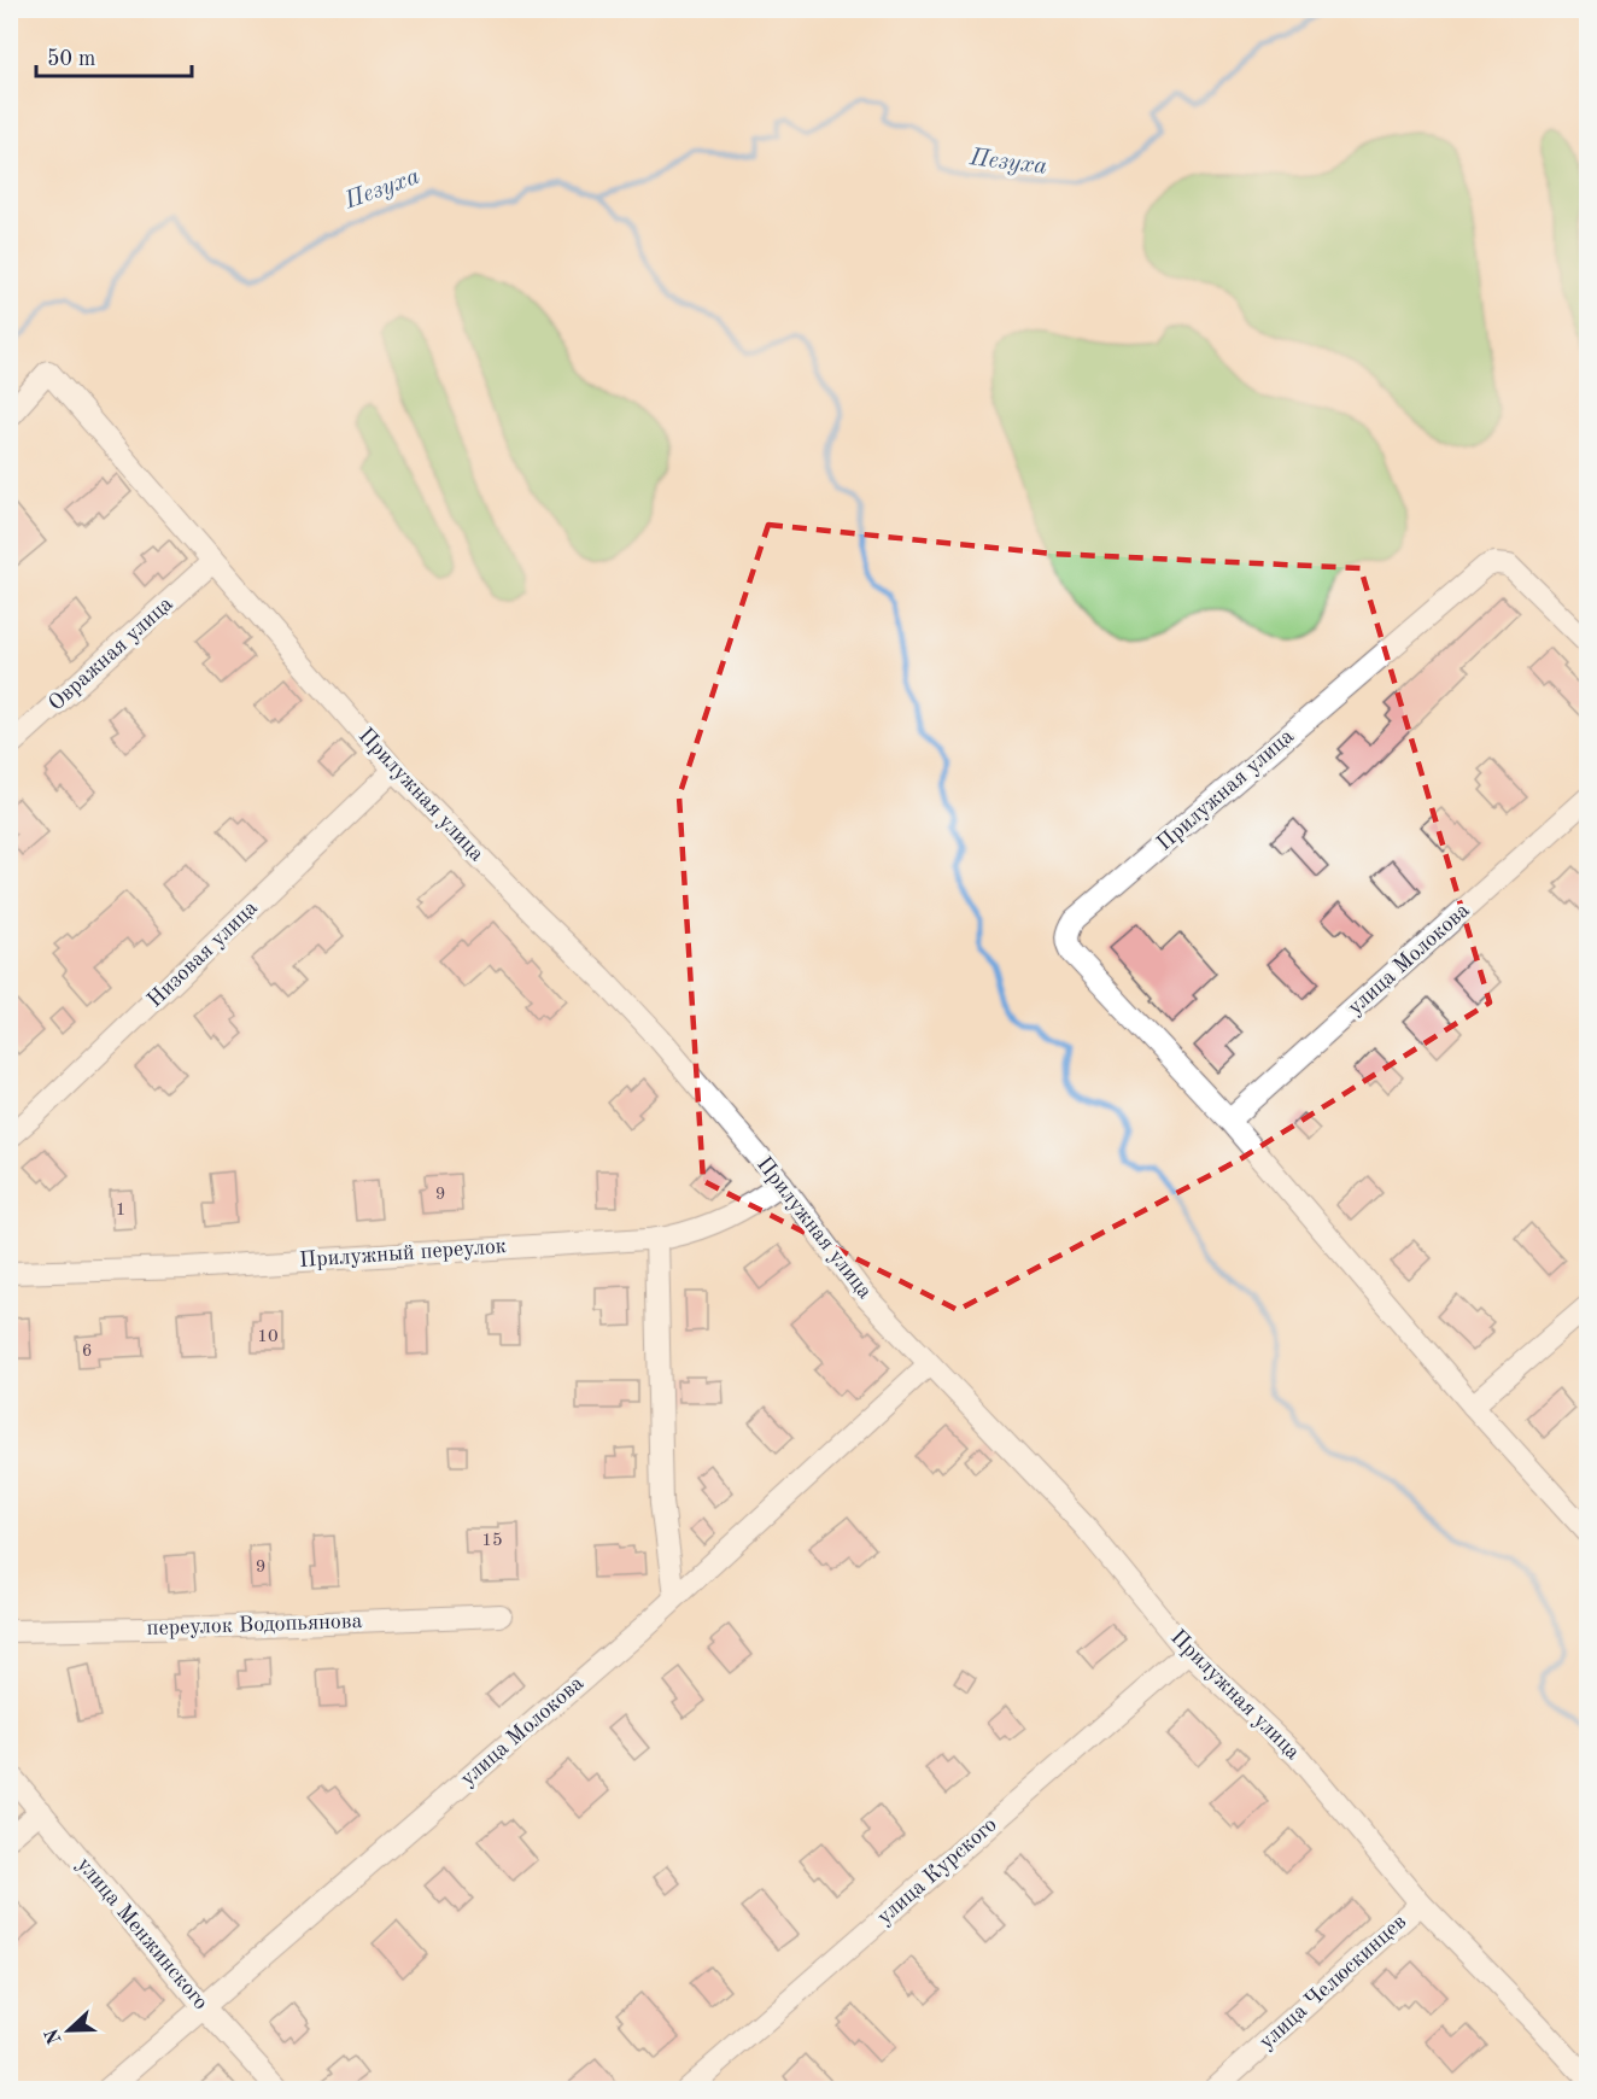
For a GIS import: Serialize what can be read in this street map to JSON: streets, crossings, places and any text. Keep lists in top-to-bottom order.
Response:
{
  "streets": {
    "street": [
      "Овражная улица",
      "Прилужная улица",
      "Низовая улица",
      "улица Молокова",
      "Прилужный переулок",
      "переулок Водопьянова",
      "улица Курского",
      "улица Менжинского",
      "улица Челюскинцев"
    ]
  },
  "crossings": [
    ["Овражная улица", "Прилужная улица"],
    ["Прилужная улица", "Низовая улица"],
    ["Прилужная улица", "улица Молокова"],
    ["Прилужная улица", "Прилужный переулок"],
    ["Прилужная улица", "улица Курского"],
    ["Прилужная улица", "улица Челюскинцев"],
    ["улица Молокова", "улица Менжинского"]
  ],
  "water": ["Пезуха"],
  "house_numbers": [
    "9",
    "1",
    "10",
    "6",
    "15",
    "9"
  ],
  "scale_bar": "50 m",
  "north": "left"
}
